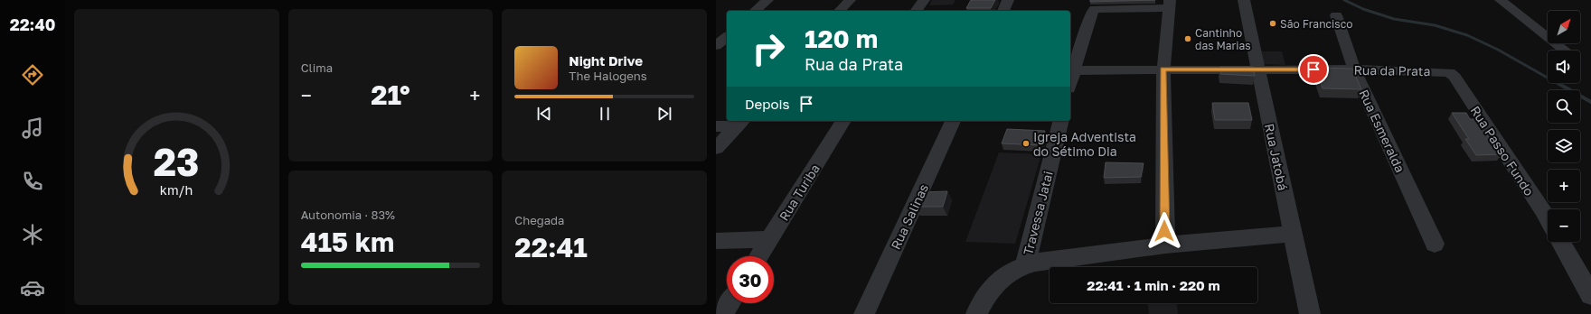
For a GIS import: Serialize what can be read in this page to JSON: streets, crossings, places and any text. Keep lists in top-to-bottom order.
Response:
{
  "streets": {
    "street": [
      "Rua da Prata",
      "Rua Esmeralda",
      "Rua Passo Fundo",
      "Rua Jatobá",
      "Rua Turiba",
      "Travessa Jatai",
      "Rua Salinas"
    ]
  },
  "crossings": [
    ["Rua da Prata", "Rua Esmeralda"],
    ["Rua da Prata", "Rua Passo Fundo"],
    ["Rua da Prata", "Rua Jatobá"]
  ],
  "places": ["São Francisco", "Cantinho das Marias", "Igreja Adventista do Sétimo Dia"],
  "north": "top right",
  "page": {
    "tabs": "22:40",
    "tile": [
      "Clima",
      ["Autonomia · 83%", "415 km"],
      ["Chegada", "22:41"]
    ],
    "map_buttons": ["+", "−"],
    "turn": ["120 m", "Rua da Prata"],
    "song": ["Night Drive", "The Halogens"],
    "heat": ["−", "21°", "+"],
    "then": "Depois",
    "limit": "30",
    "trip": "22:41 · 1 min · 220 m",
    "gauge": ["23", "km/h"]
  }
}
